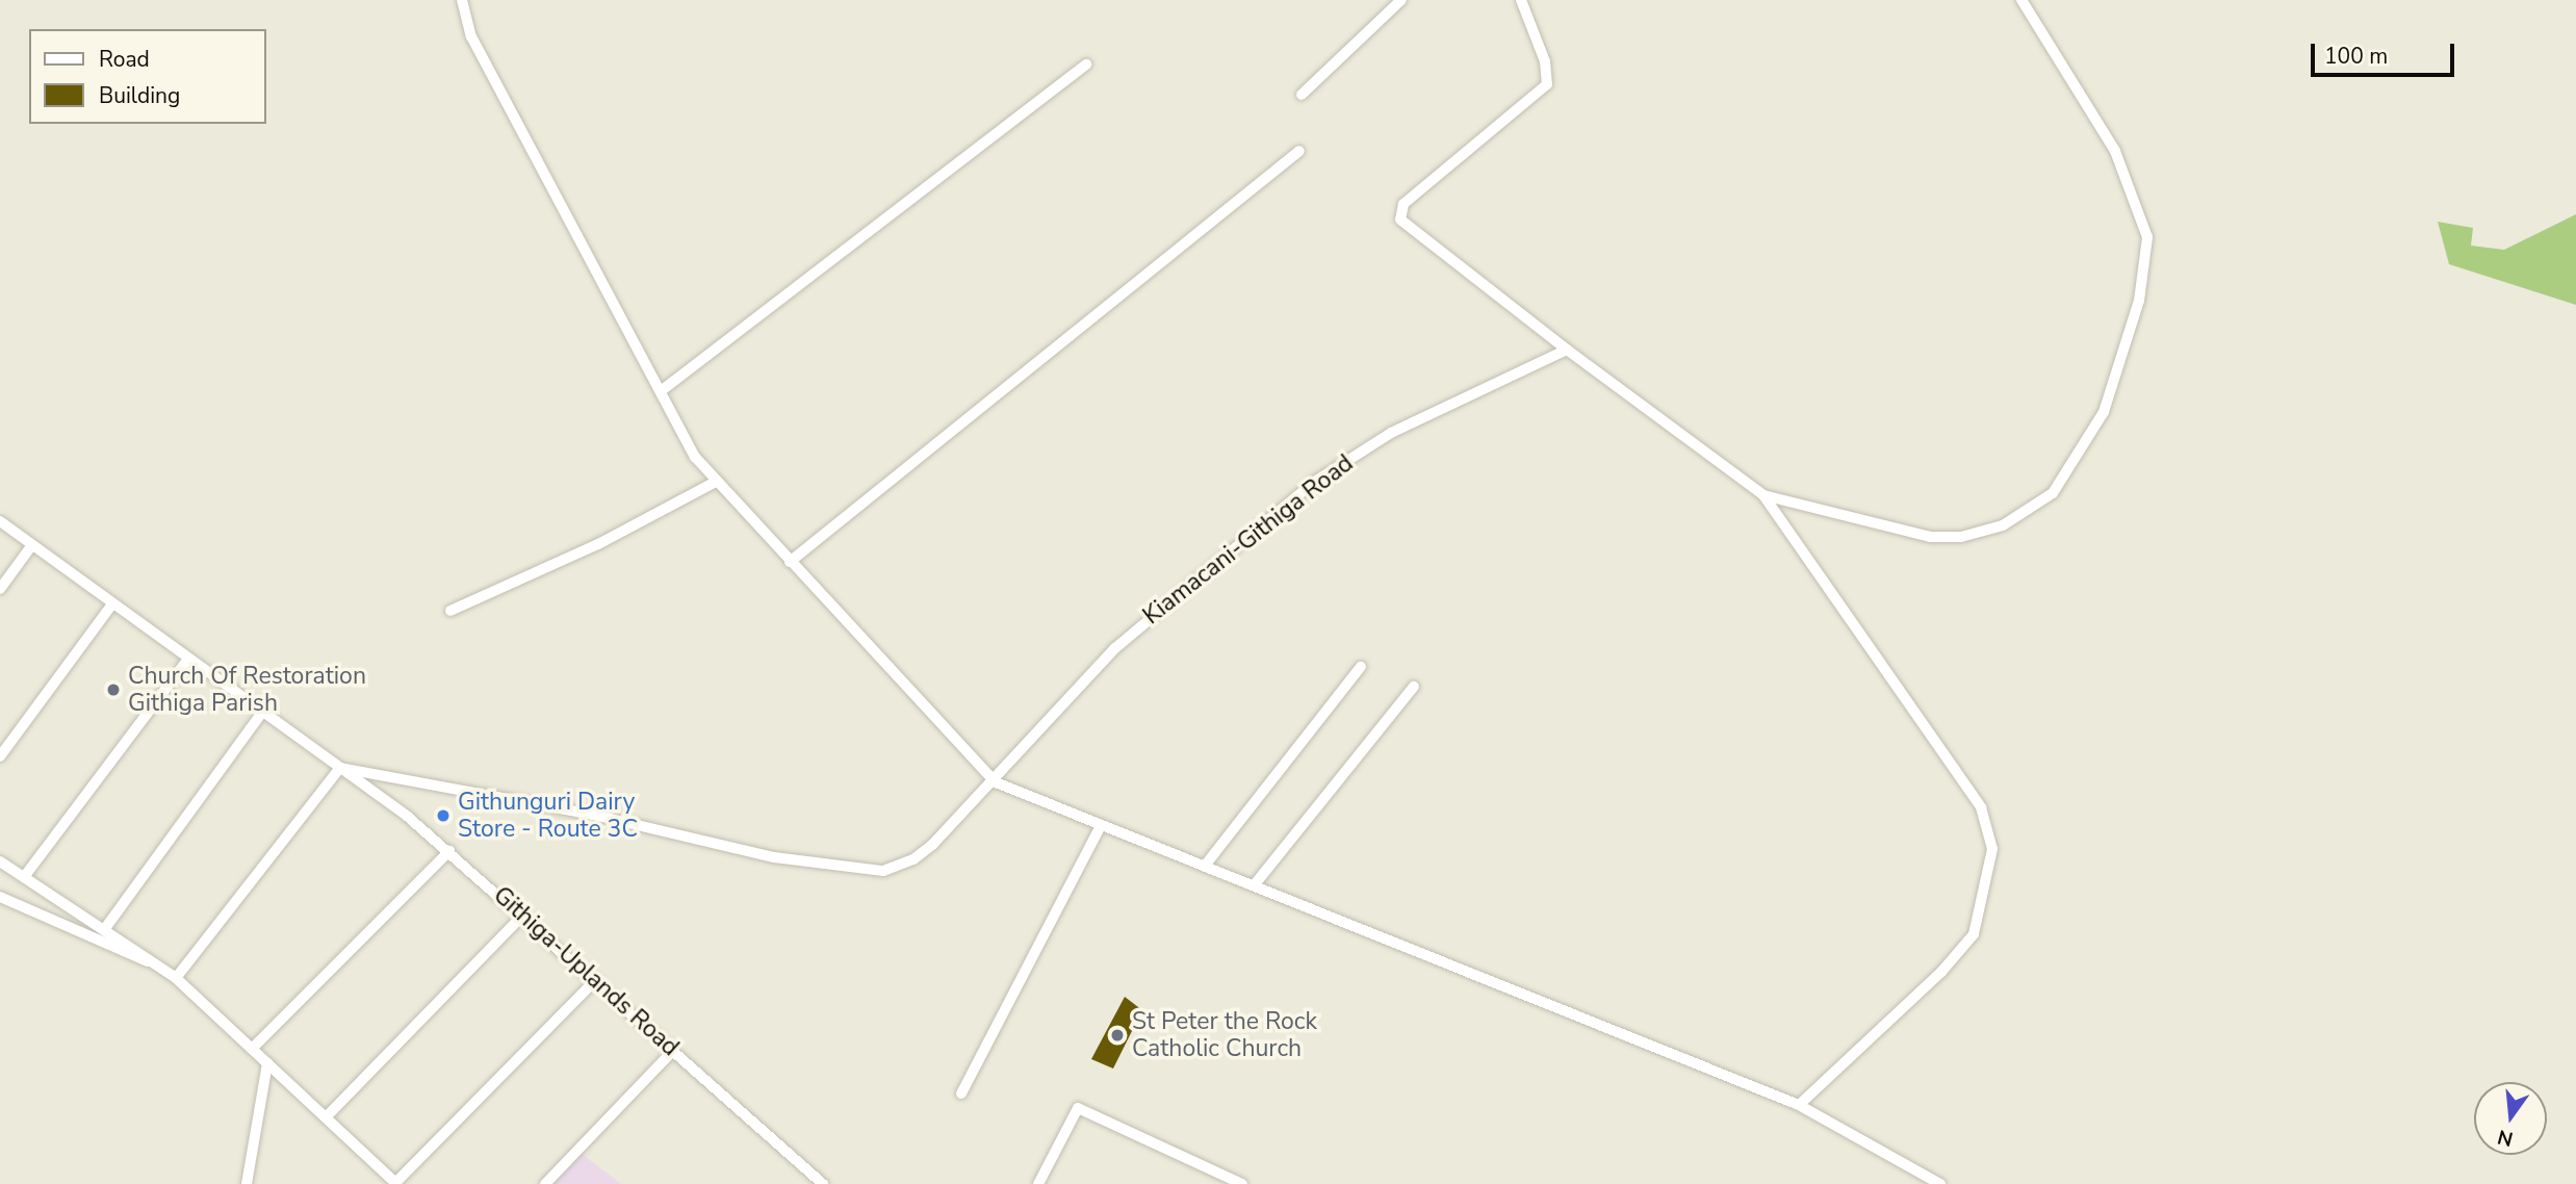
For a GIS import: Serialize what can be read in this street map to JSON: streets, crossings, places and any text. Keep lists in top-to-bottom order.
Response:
{
  "streets": {
    "street": ["Kiamacani-Githiga Road", "Githiga-Uplands Road"]
  },
  "crossings": [
    ["Kiamacani-Githiga Road", "Githiga-Uplands Road"]
  ],
  "places": ["Church Of Restoration Githiga Parish", "Githunguri Dairy Store - Route 3C", "St Peter the Rock Catholic Church"],
  "legend": ["Road", "Building"],
  "scale_bar": "100 m",
  "north": "bottom"
}
